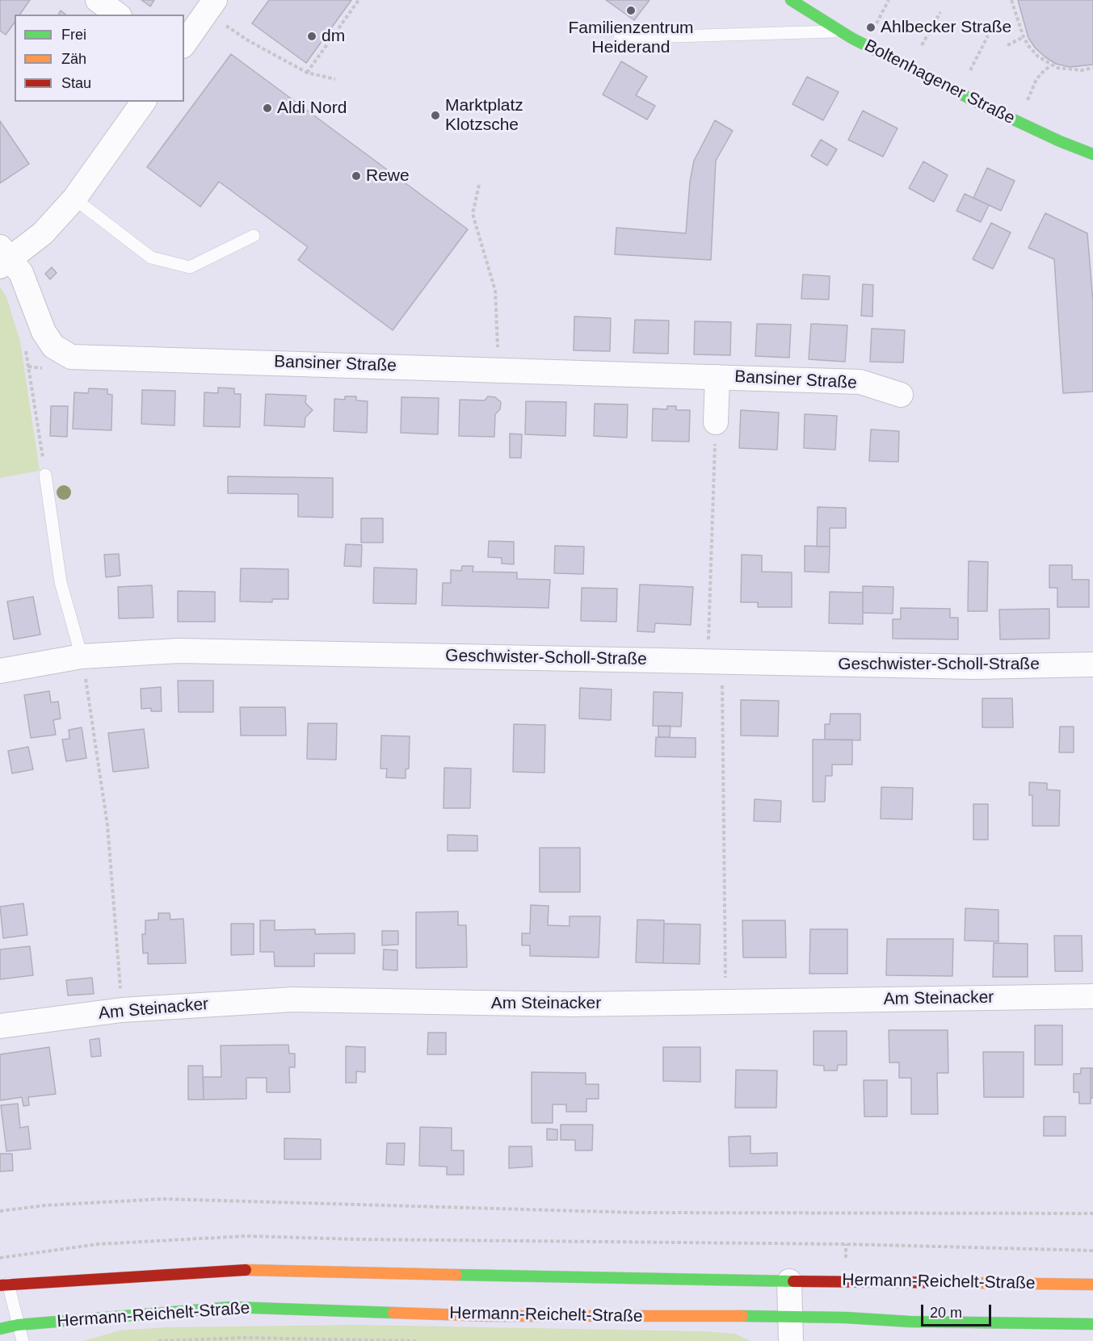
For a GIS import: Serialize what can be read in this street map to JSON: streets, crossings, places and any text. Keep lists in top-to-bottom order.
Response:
{
  "streets": {
    "main road": ["Boltenhagener Straße", "Hermann-Reichelt-Straße"],
    "street": ["Bansiner Straße", "Geschwister-Scholl-Straße", "Am Steinacker"]
  },
  "places": [
    "Familienzentrum Heiderand",
    "Ahlbecker Straße",
    "dm",
    "Aldi Nord",
    "Marktplatz Klotzsche",
    "Rewe"
  ],
  "legend": ["Frei", "Zäh", "Stau"],
  "scale_bar": "20 m"
}
